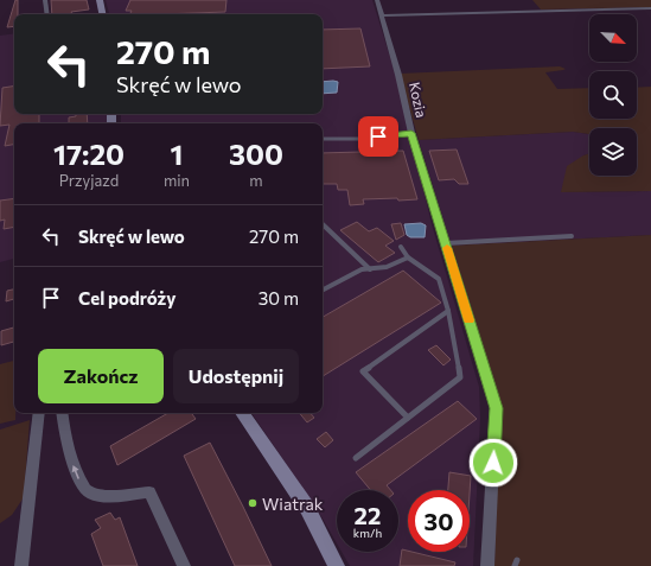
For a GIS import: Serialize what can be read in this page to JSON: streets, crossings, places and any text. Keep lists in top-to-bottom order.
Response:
{
  "streets": {
    "street": ["Kozia"]
  },
  "places": ["Wiatrak"],
  "north": "bottom right",
  "page": {
    "turn": ["270 m", "Skręć w lewo"],
    "eta": [
      "17:20",
      "Przyjazd",
      "1",
      "min",
      "300",
      "m"
    ],
    "list": [
      {
        "name": "Skręć w lewo",
        "value": "270 m"
      },
      {
        "name": "Cel podróży",
        "value": "30 m"
      }
    ],
    "buttons": ["Zakończ", "Udostępnij"],
    "speed": "22 km/h",
    "limit": "30"
  }
}
